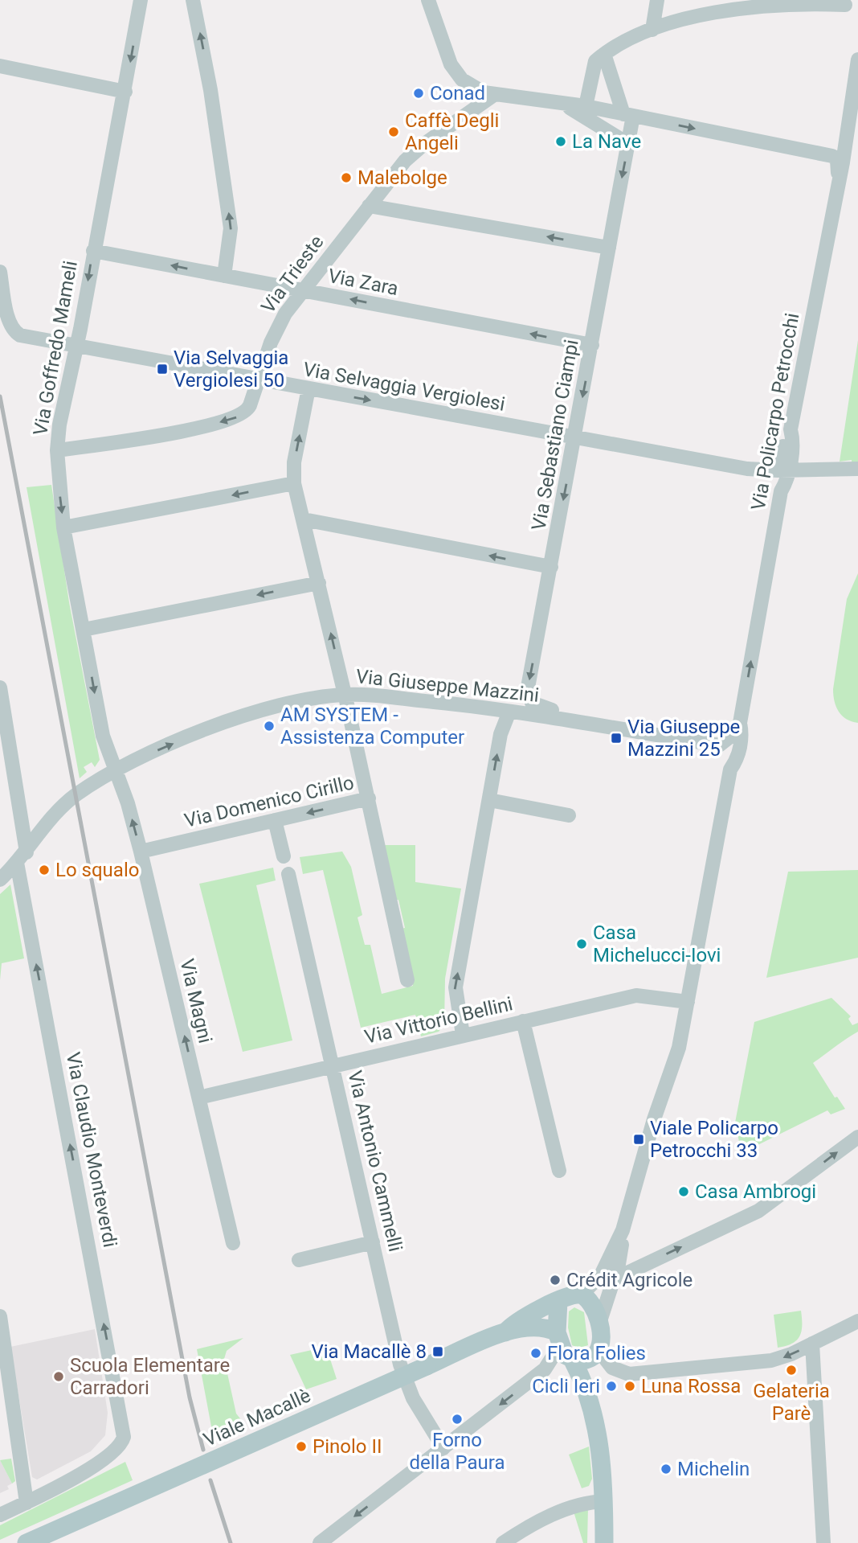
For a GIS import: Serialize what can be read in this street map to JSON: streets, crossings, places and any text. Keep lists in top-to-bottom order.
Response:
{
  "streets": {
    "main road": ["Viale Macallè"],
    "street": [
      "Via Trieste",
      "Via Zara",
      "Via Goffredo Mameli",
      "Via Selvaggia Vergiolesi",
      "Via Policarpo Petrocchi",
      "Via Sebastiano Ciampi",
      "Via Giuseppe Mazzini",
      "Via Domenico Cirillo",
      "Via Magni",
      "Via Vittorio Bellini",
      "Via Claudio Monteverdi",
      "Via Antonio Cammelli"
    ]
  },
  "crossings": [
    ["Via Trieste", "Via Zara"],
    ["Via Trieste", "Via Goffredo Mameli"],
    ["Via Trieste", "Via Selvaggia Vergiolesi"],
    ["Via Zara", "Via Goffredo Mameli"],
    ["Via Zara", "Via Sebastiano Ciampi"],
    ["Via Goffredo Mameli", "Via Selvaggia Vergiolesi"],
    ["Via Goffredo Mameli", "Via Giuseppe Mazzini"],
    ["Via Goffredo Mameli", "Via Magni"],
    ["Via Selvaggia Vergiolesi", "Via Policarpo Petrocchi"],
    ["Via Selvaggia Vergiolesi", "Via Sebastiano Ciampi"],
    ["Via Selvaggia Vergiolesi", "Via Domenico Cirillo"],
    ["Via Policarpo Petrocchi", "Via Vittorio Bellini"],
    ["Via Sebastiano Ciampi", "Via Giuseppe Mazzini"],
    ["Via Giuseppe Mazzini", "Via Domenico Cirillo"],
    ["Via Giuseppe Mazzini", "Via Magni"],
    ["Via Giuseppe Mazzini", "Via Claudio Monteverdi"],
    ["Via Domenico Cirillo", "Via Magni"],
    ["Via Magni", "Via Vittorio Bellini"],
    ["Via Vittorio Bellini", "Via Antonio Cammelli"]
  ],
  "one_way": [
    "Via Goffredo Mameli",
    "Via Sebastiano Ciampi",
    "Via Magni",
    "Via Claudio Monteverdi"
  ],
  "places": {
    "other": [
      "Conad",
      "Caffè Degli Angeli",
      "La Nave",
      "Malebolge",
      "AM SYSTEM - Assistenza Computer",
      "Lo squalo",
      "Casa Michelucci-Iovi",
      "Casa Ambrogi",
      "Crédit Agricole",
      "Flora Folies",
      "Gelateria Parè",
      "Scuola Elementare Carradori",
      "Cicli Ieri",
      "Luna Rossa",
      "Forno della Paura",
      "Pinolo II",
      "Michelin"
    ],
    "transit": [
      "Via Selvaggia Vergiolesi 50",
      "Via Giuseppe Mazzini 25",
      "Viale Policarpo Petrocchi 33",
      "Via Macallè 8"
    ]
  }
}
